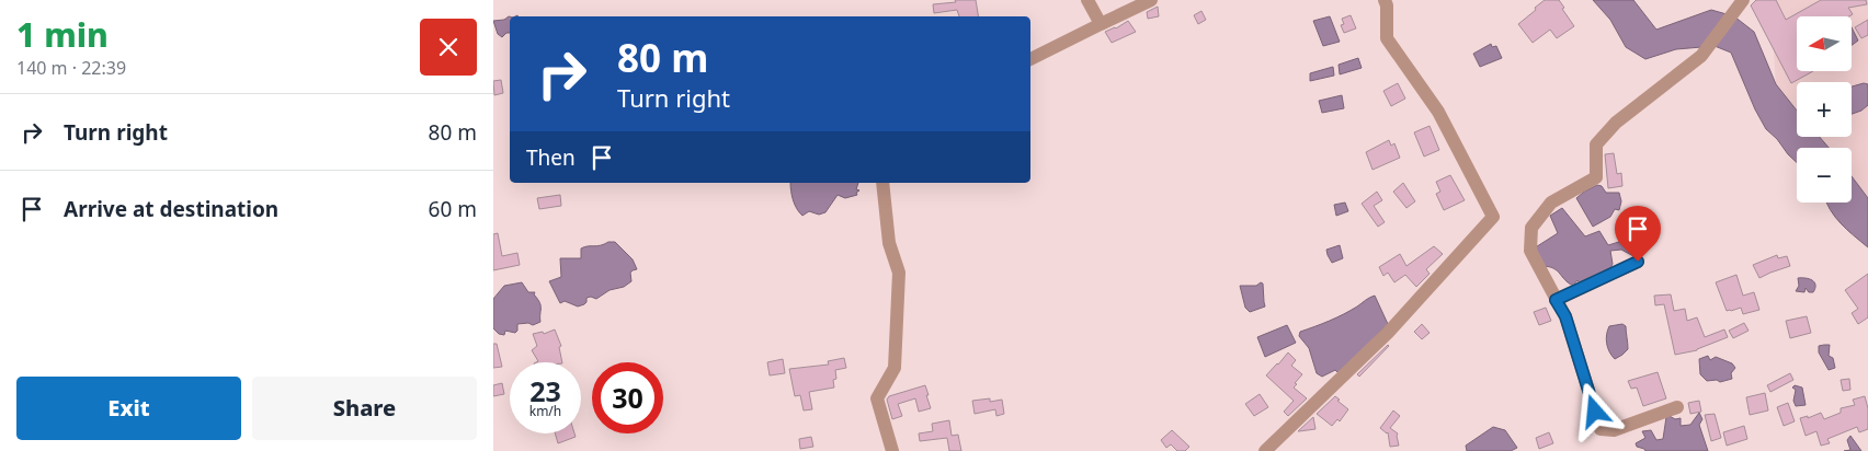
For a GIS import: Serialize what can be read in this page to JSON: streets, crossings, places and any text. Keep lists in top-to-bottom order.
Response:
{
  "north": "left",
  "page": {
    "heading": ["1 min", "140 m · 22:39"],
    "map_buttons": ["+", "−"],
    "turn": ["80 m", "Turn right"],
    "list": [
      {
        "name": "Turn right",
        "value": "80 m"
      },
      {
        "name": "Arrive at destination",
        "value": "60 m"
      }
    ],
    "then": "Then",
    "speed": "23 km/h",
    "limit": "30",
    "buttons": ["Exit", "Share"]
  }
}
